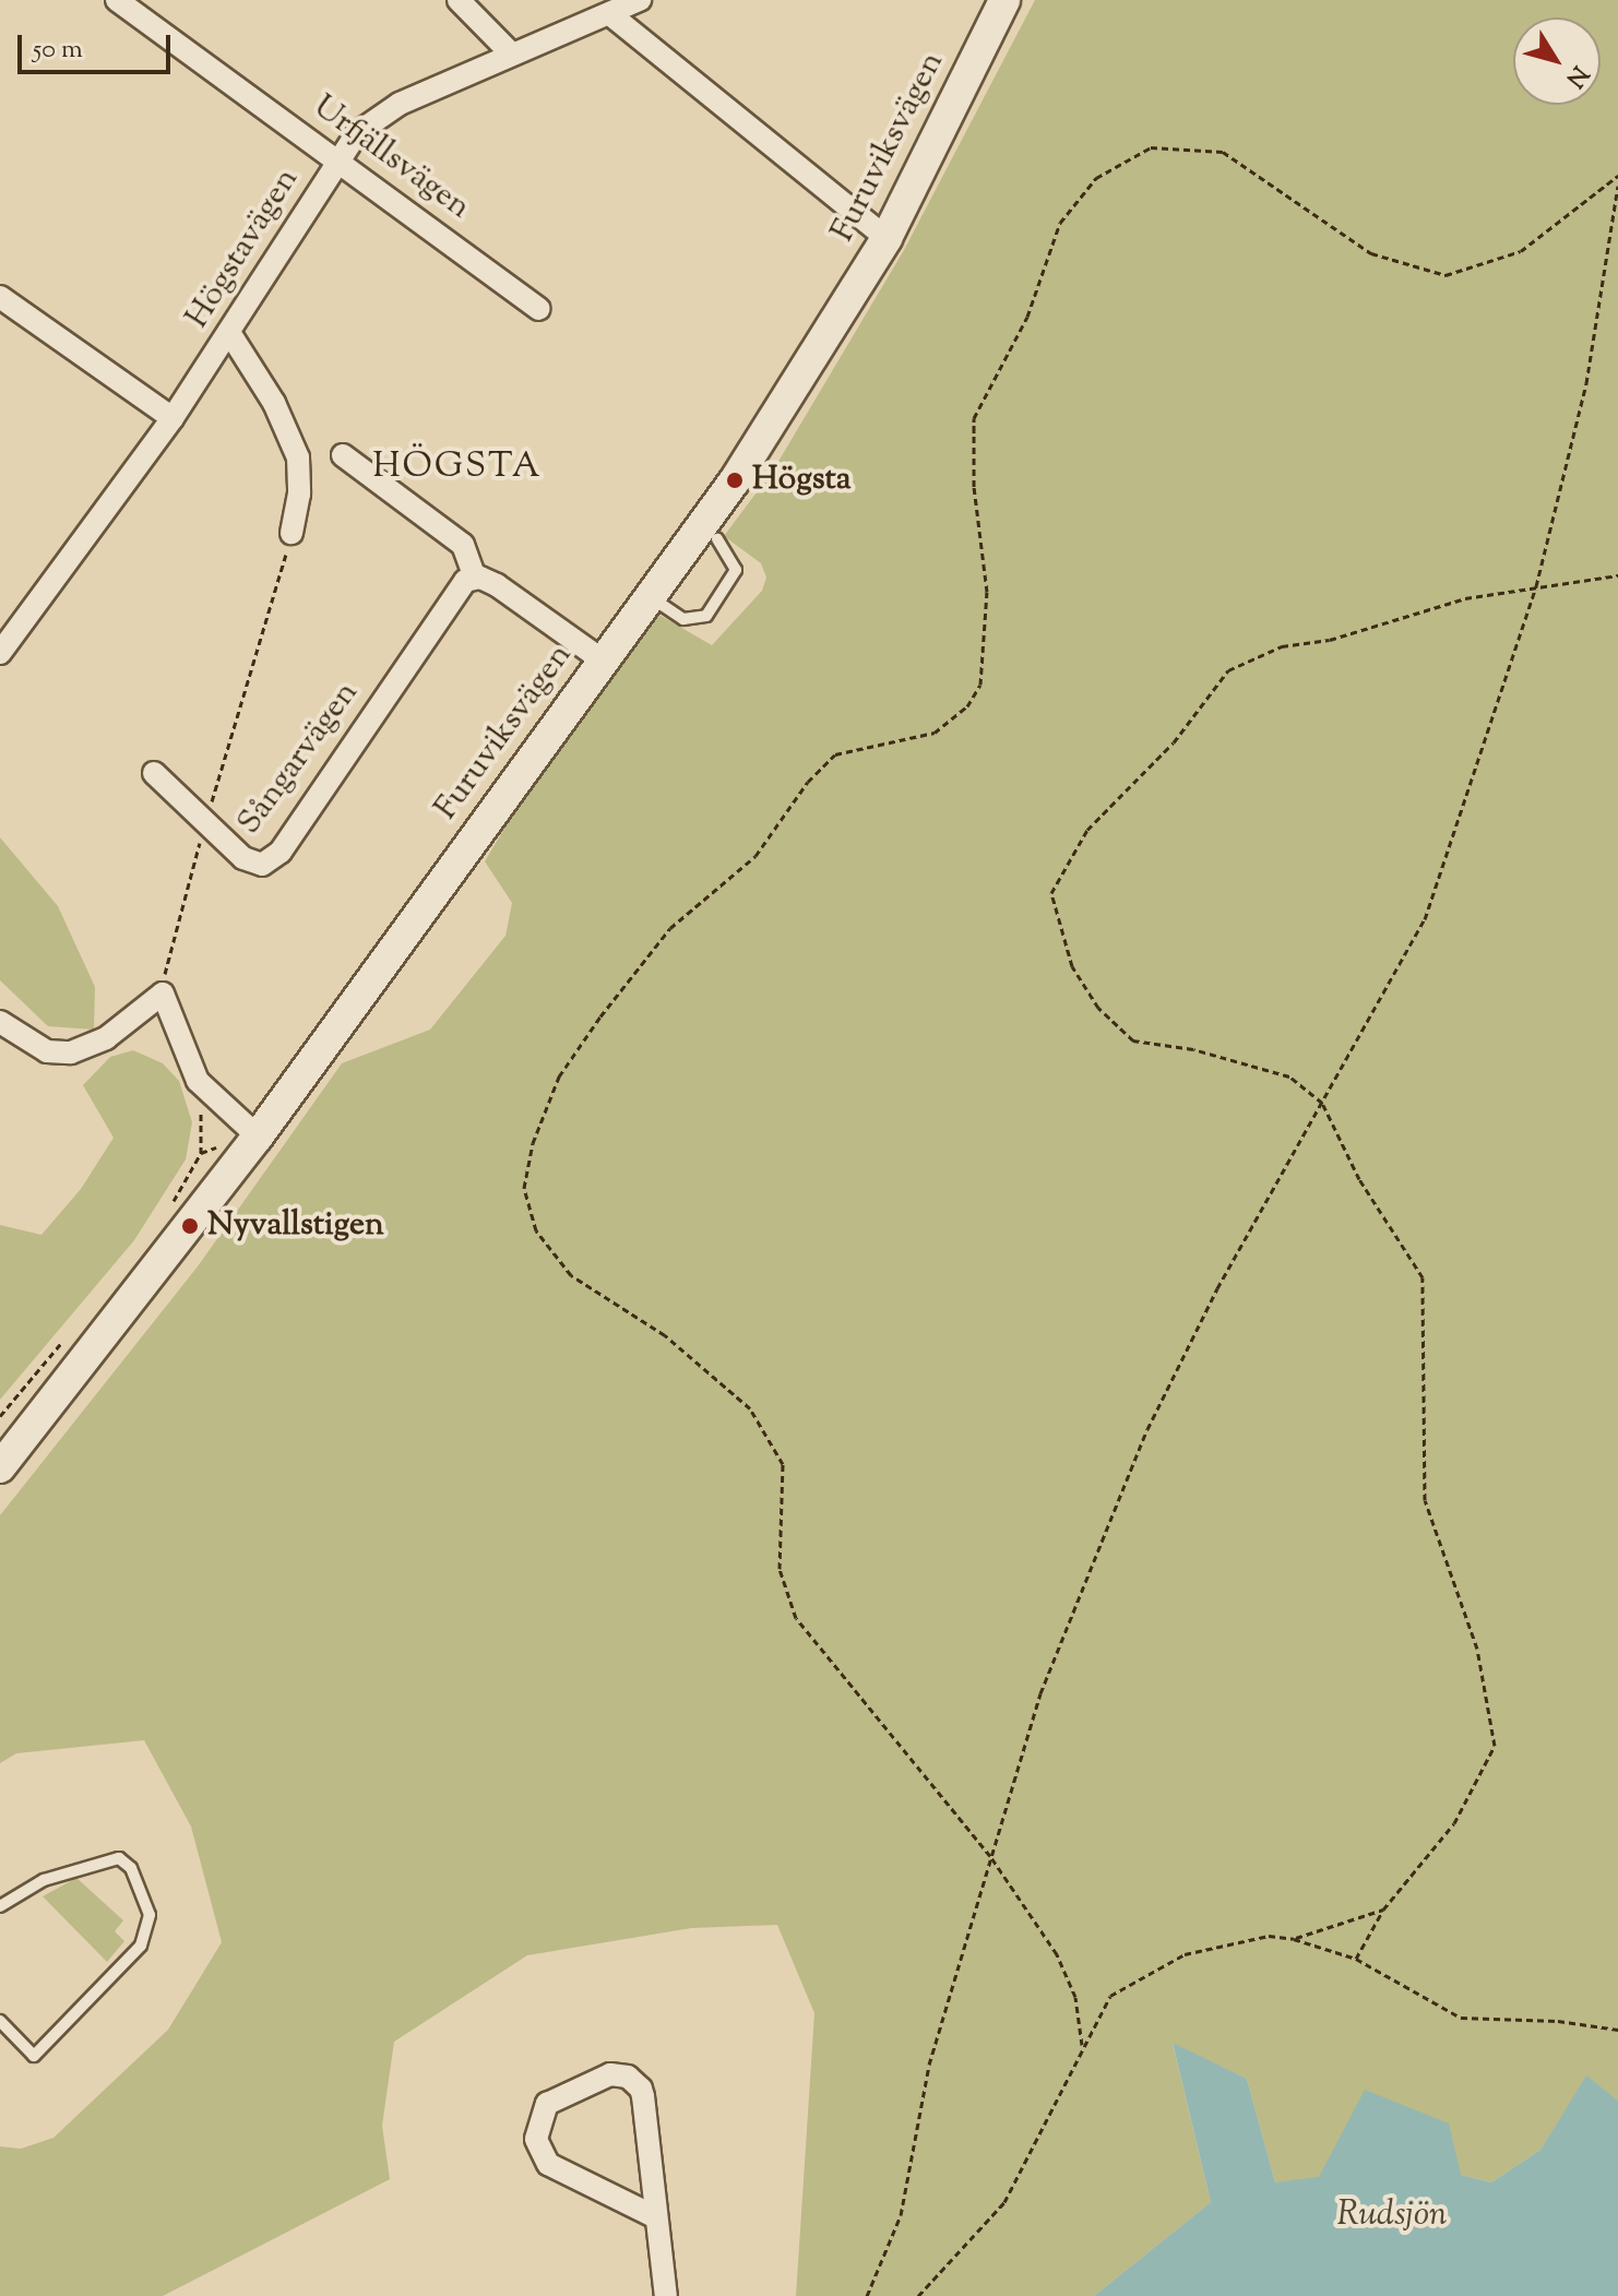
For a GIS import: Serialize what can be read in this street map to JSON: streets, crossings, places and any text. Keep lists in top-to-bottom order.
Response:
{
  "streets": {
    "main road": ["Furuviksvägen"],
    "street": ["Urfjällsvägen", "Högstavägen", "Sångarvägen"]
  },
  "crossings": [
    ["Urfjällsvägen", "Högstavägen"]
  ],
  "districts": ["HÖGSTA"],
  "water": ["Rudsjön"],
  "places": ["Högsta", "Nyvallstigen"],
  "scale_bar": "50 m",
  "north": "bottom right"
}
